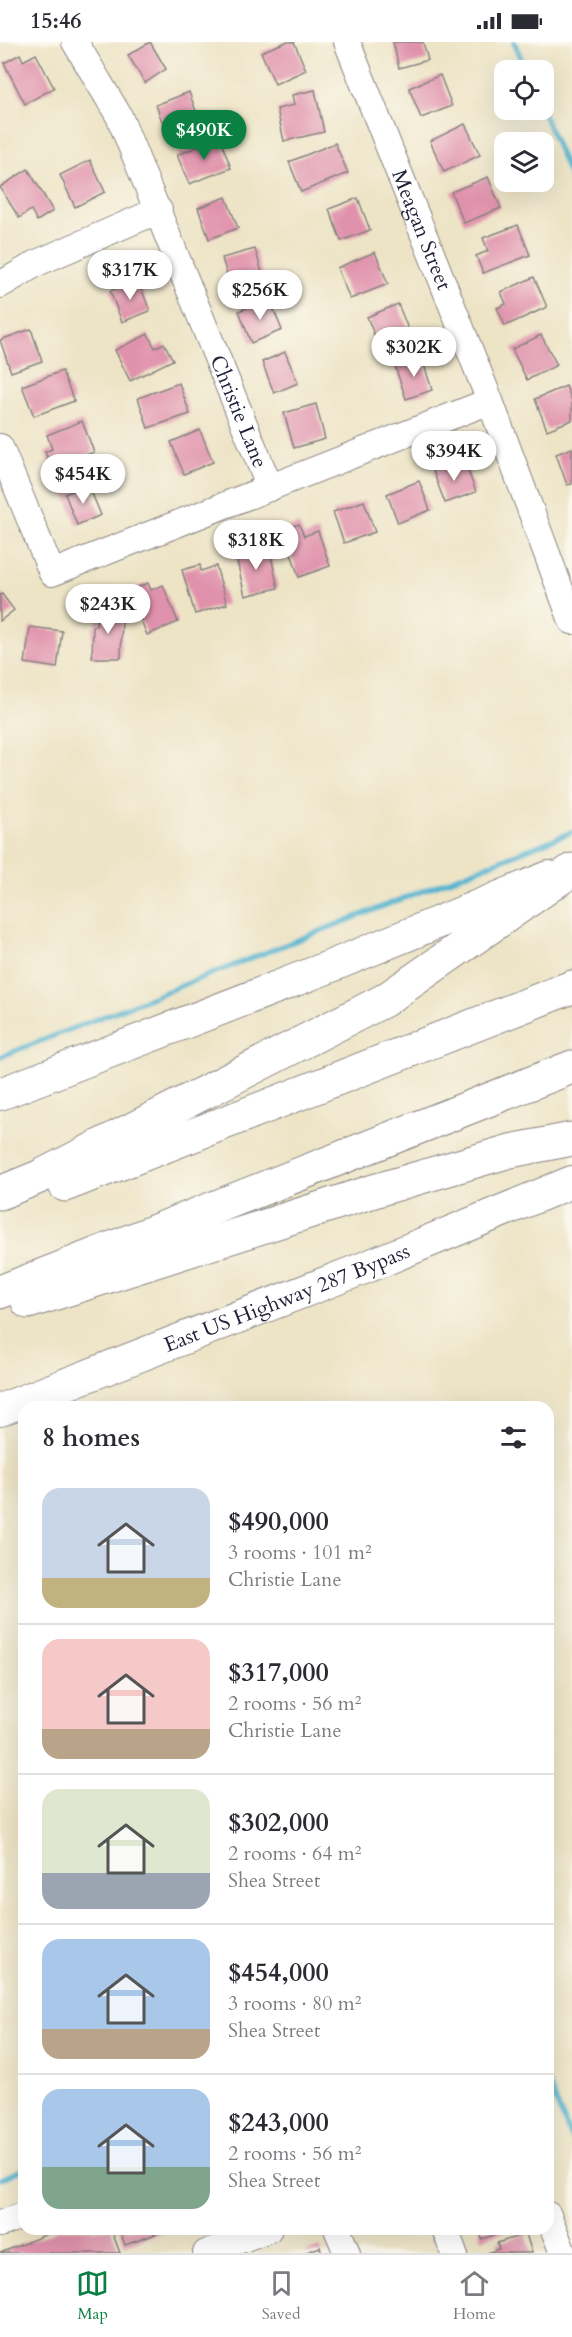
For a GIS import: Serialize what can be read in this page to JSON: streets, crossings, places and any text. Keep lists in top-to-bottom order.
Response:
{
  "streets": {
    "main road": ["East US Highway 287 Bypass"],
    "street": ["Meagan Street", "Christie Lane"]
  },
  "page": {
    "status": "15:46",
    "price": [
      "$490K",
      "$317K",
      "$256K",
      "$302K",
      "$394K",
      "$454K",
      "$318K",
      "$243K"
    ],
    "heading": "8 homes",
    "list": [
      {
        "name": "$490,000",
        "note": "3 rooms · 101 m² · Christie Lane"
      },
      {
        "name": "$317,000",
        "note": "2 rooms · 56 m² · Christie Lane"
      },
      {
        "name": "$302,000",
        "note": "2 rooms · 64 m² · Shea Street"
      },
      {
        "name": "$454,000",
        "note": "3 rooms · 80 m² · Shea Street"
      },
      {
        "name": "$243,000",
        "note": "2 rooms · 56 m² · Shea Street"
      }
    ],
    "tabs": ["Map", "Saved", "Home"]
  }
}
